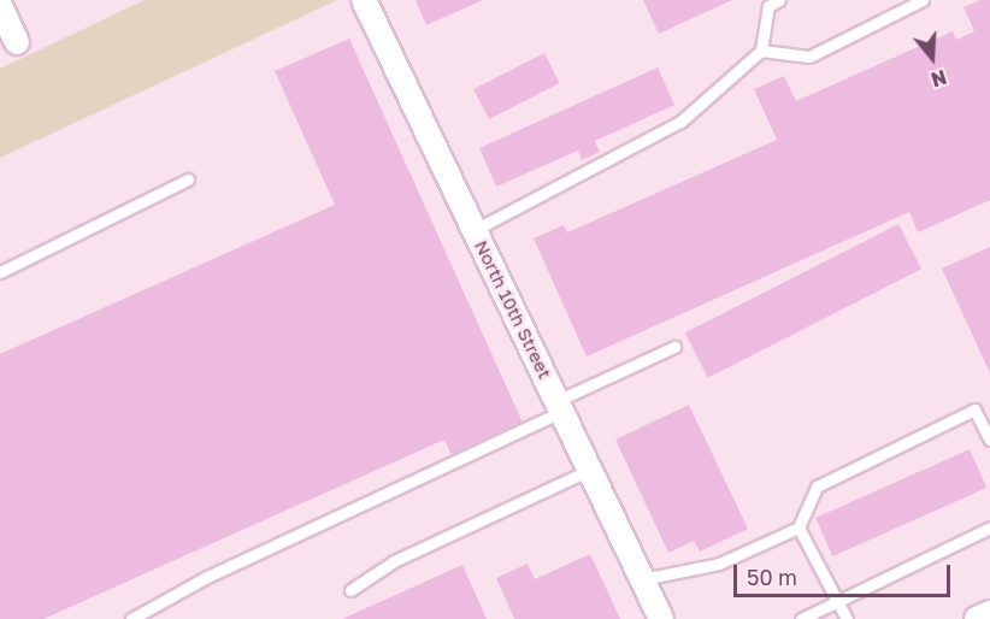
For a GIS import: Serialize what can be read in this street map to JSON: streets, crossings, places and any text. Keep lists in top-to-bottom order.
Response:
{
  "streets": {
    "street": ["North 10th Street"]
  },
  "scale_bar": "50 m",
  "north": "bottom"
}
